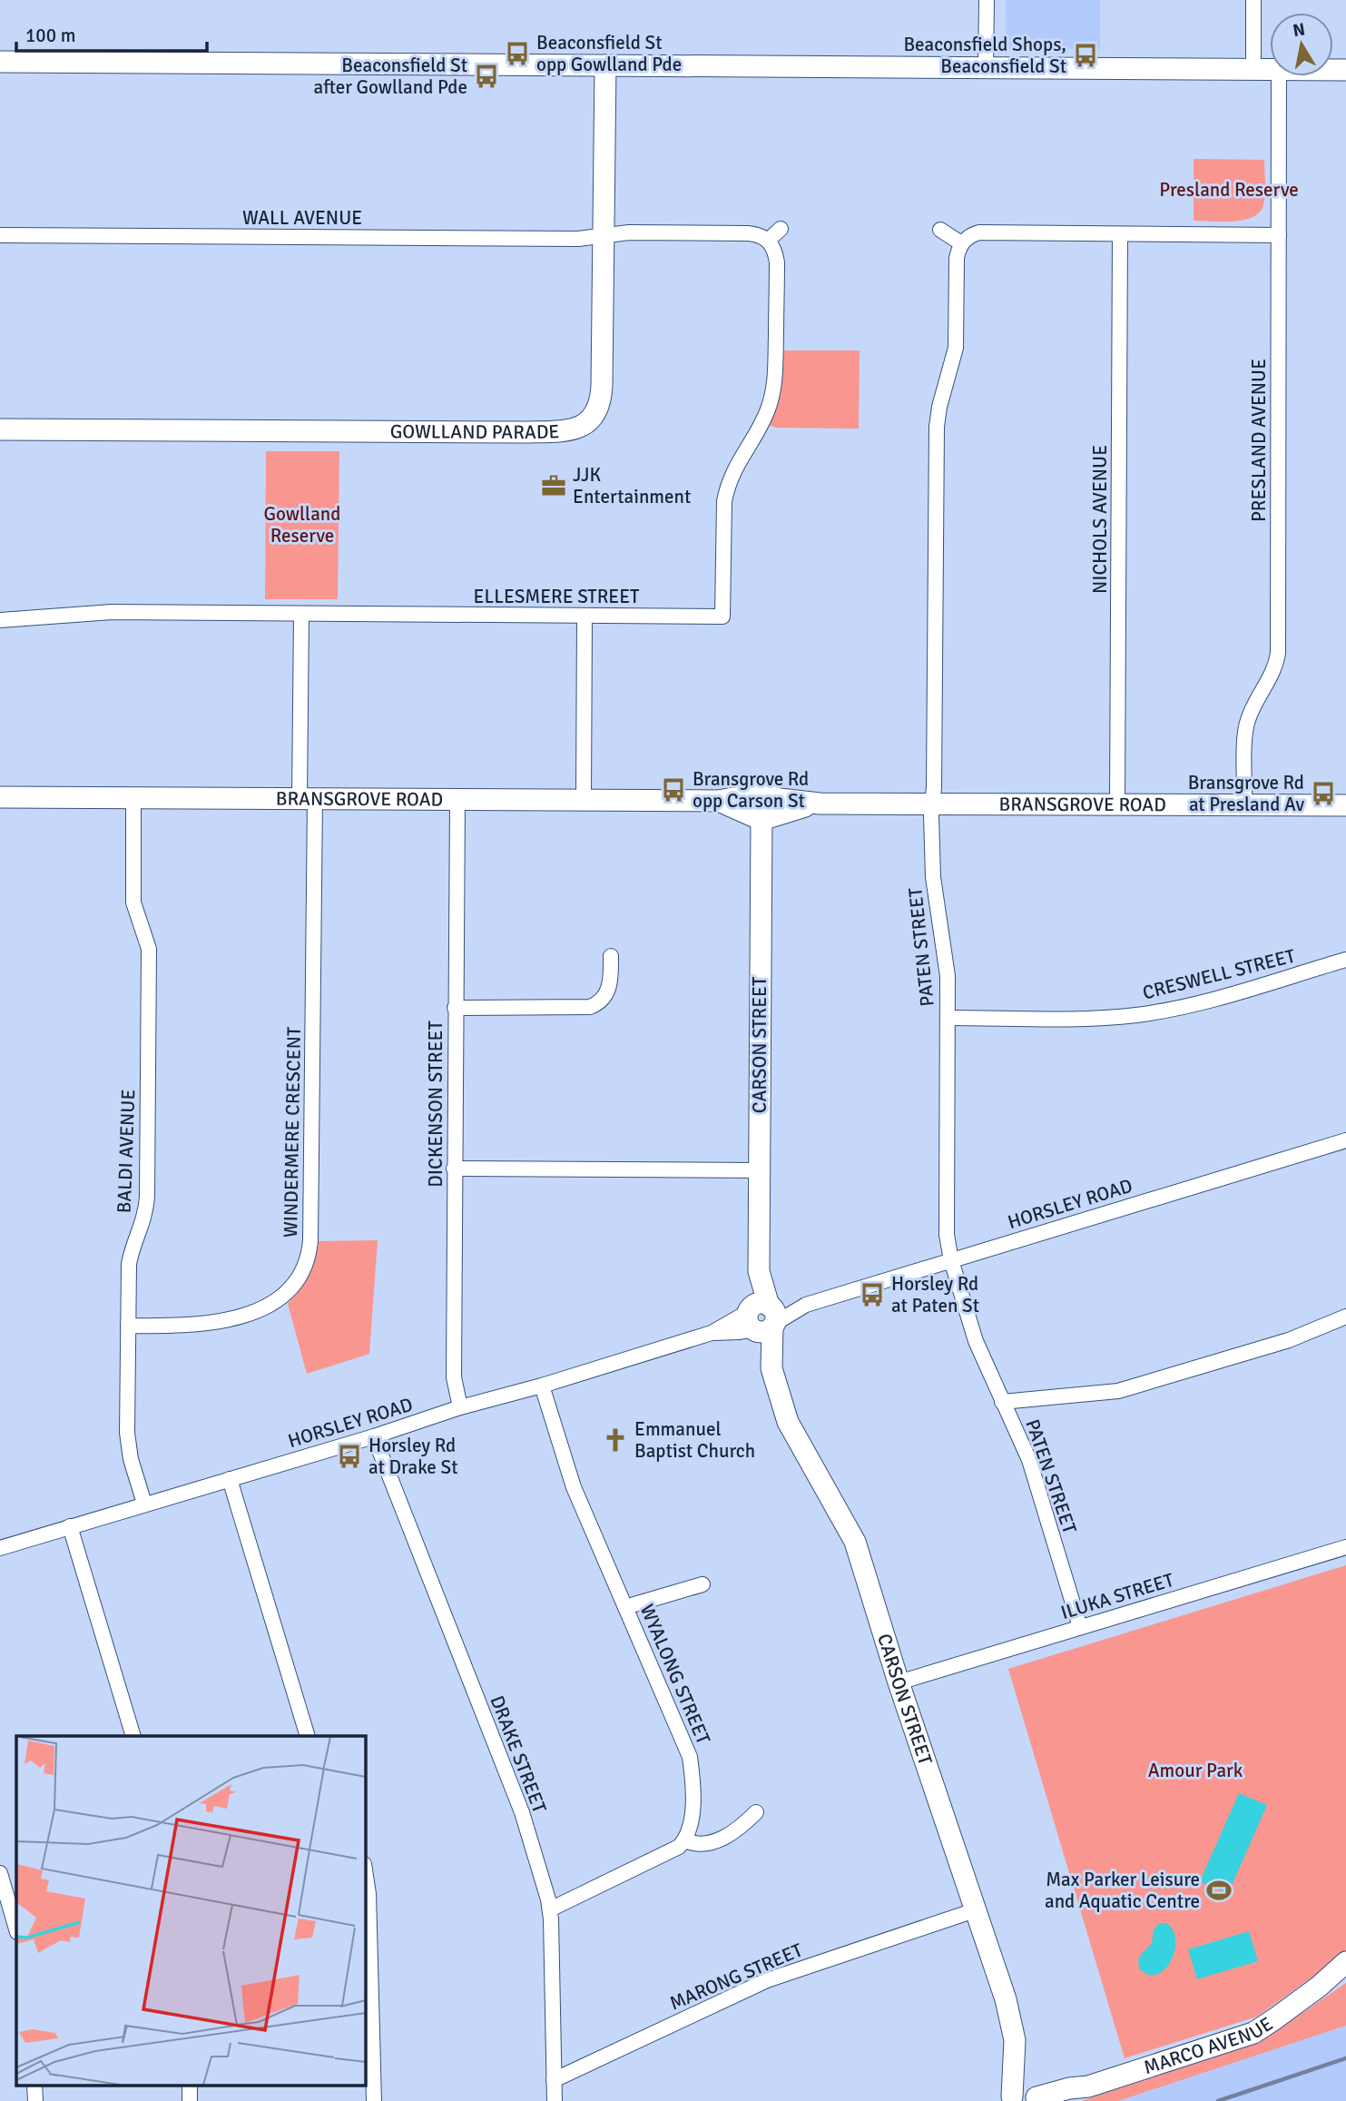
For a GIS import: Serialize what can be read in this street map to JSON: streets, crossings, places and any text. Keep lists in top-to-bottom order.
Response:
{
  "streets": {
    "street": [
      "WALL AVENUE",
      "GOWLLAND PARADE",
      "PRESLAND AVENUE",
      "NICHOLS AVENUE",
      "ELLESMERE STREET",
      "BRANSGROVE ROAD",
      "PATEN STREET",
      "CRESWELL STREET",
      "CARSON STREET",
      "DICKENSON STREET",
      "WINDERMERE CRESCENT",
      "BALDI AVENUE",
      "HORSLEY ROAD",
      "ILUKA STREET",
      "WYALONG STREET",
      "DRAKE STREET",
      "MARONG STREET",
      "MARCO AVENUE"
    ]
  },
  "crossings": [
    ["WALL AVENUE", "GOWLLAND PARADE"],
    ["PRESLAND AVENUE", "BRANSGROVE ROAD"],
    ["NICHOLS AVENUE", "BRANSGROVE ROAD"],
    ["ELLESMERE STREET", "WINDERMERE CRESCENT"],
    ["BRANSGROVE ROAD", "PATEN STREET"],
    ["BRANSGROVE ROAD", "CARSON STREET"],
    ["BRANSGROVE ROAD", "DICKENSON STREET"],
    ["BRANSGROVE ROAD", "WINDERMERE CRESCENT"],
    ["BRANSGROVE ROAD", "BALDI AVENUE"],
    ["PATEN STREET", "CRESWELL STREET"],
    ["PATEN STREET", "HORSLEY ROAD"],
    ["PATEN STREET", "ILUKA STREET"],
    ["CARSON STREET", "HORSLEY ROAD"],
    ["CARSON STREET", "ILUKA STREET"],
    ["CARSON STREET", "MARONG STREET"],
    ["CARSON STREET", "MARCO AVENUE"],
    ["DICKENSON STREET", "HORSLEY ROAD"],
    ["WINDERMERE CRESCENT", "BALDI AVENUE"],
    ["BALDI AVENUE", "HORSLEY ROAD"],
    ["HORSLEY ROAD", "WYALONG STREET"],
    ["HORSLEY ROAD", "DRAKE STREET"],
    ["DRAKE STREET", "MARONG STREET"]
  ],
  "parks": ["Presland Reserve", "Gowlland Reserve", "Amour Park"],
  "places": {
    "bus stop": [
      "Beaconsfield St opp Gowlland Pde",
      "Beaconsfield Shops, Beaconsfield St",
      "Beaconsfield St after Gowlland Pde",
      "Bransgrove Rd opp Carson St",
      "Bransgrove Rd at Presland Av",
      "Horsley Rd at Paten St",
      "Horsley Rd at Drake St"
    ],
    "office": ["JJK Entertainment"],
    "church": ["Emmanuel Baptist Church"],
    "sports": ["Max Parker Leisure and Aquatic Centre"]
  },
  "scale_bar": "100 m",
  "north": "top"
}
